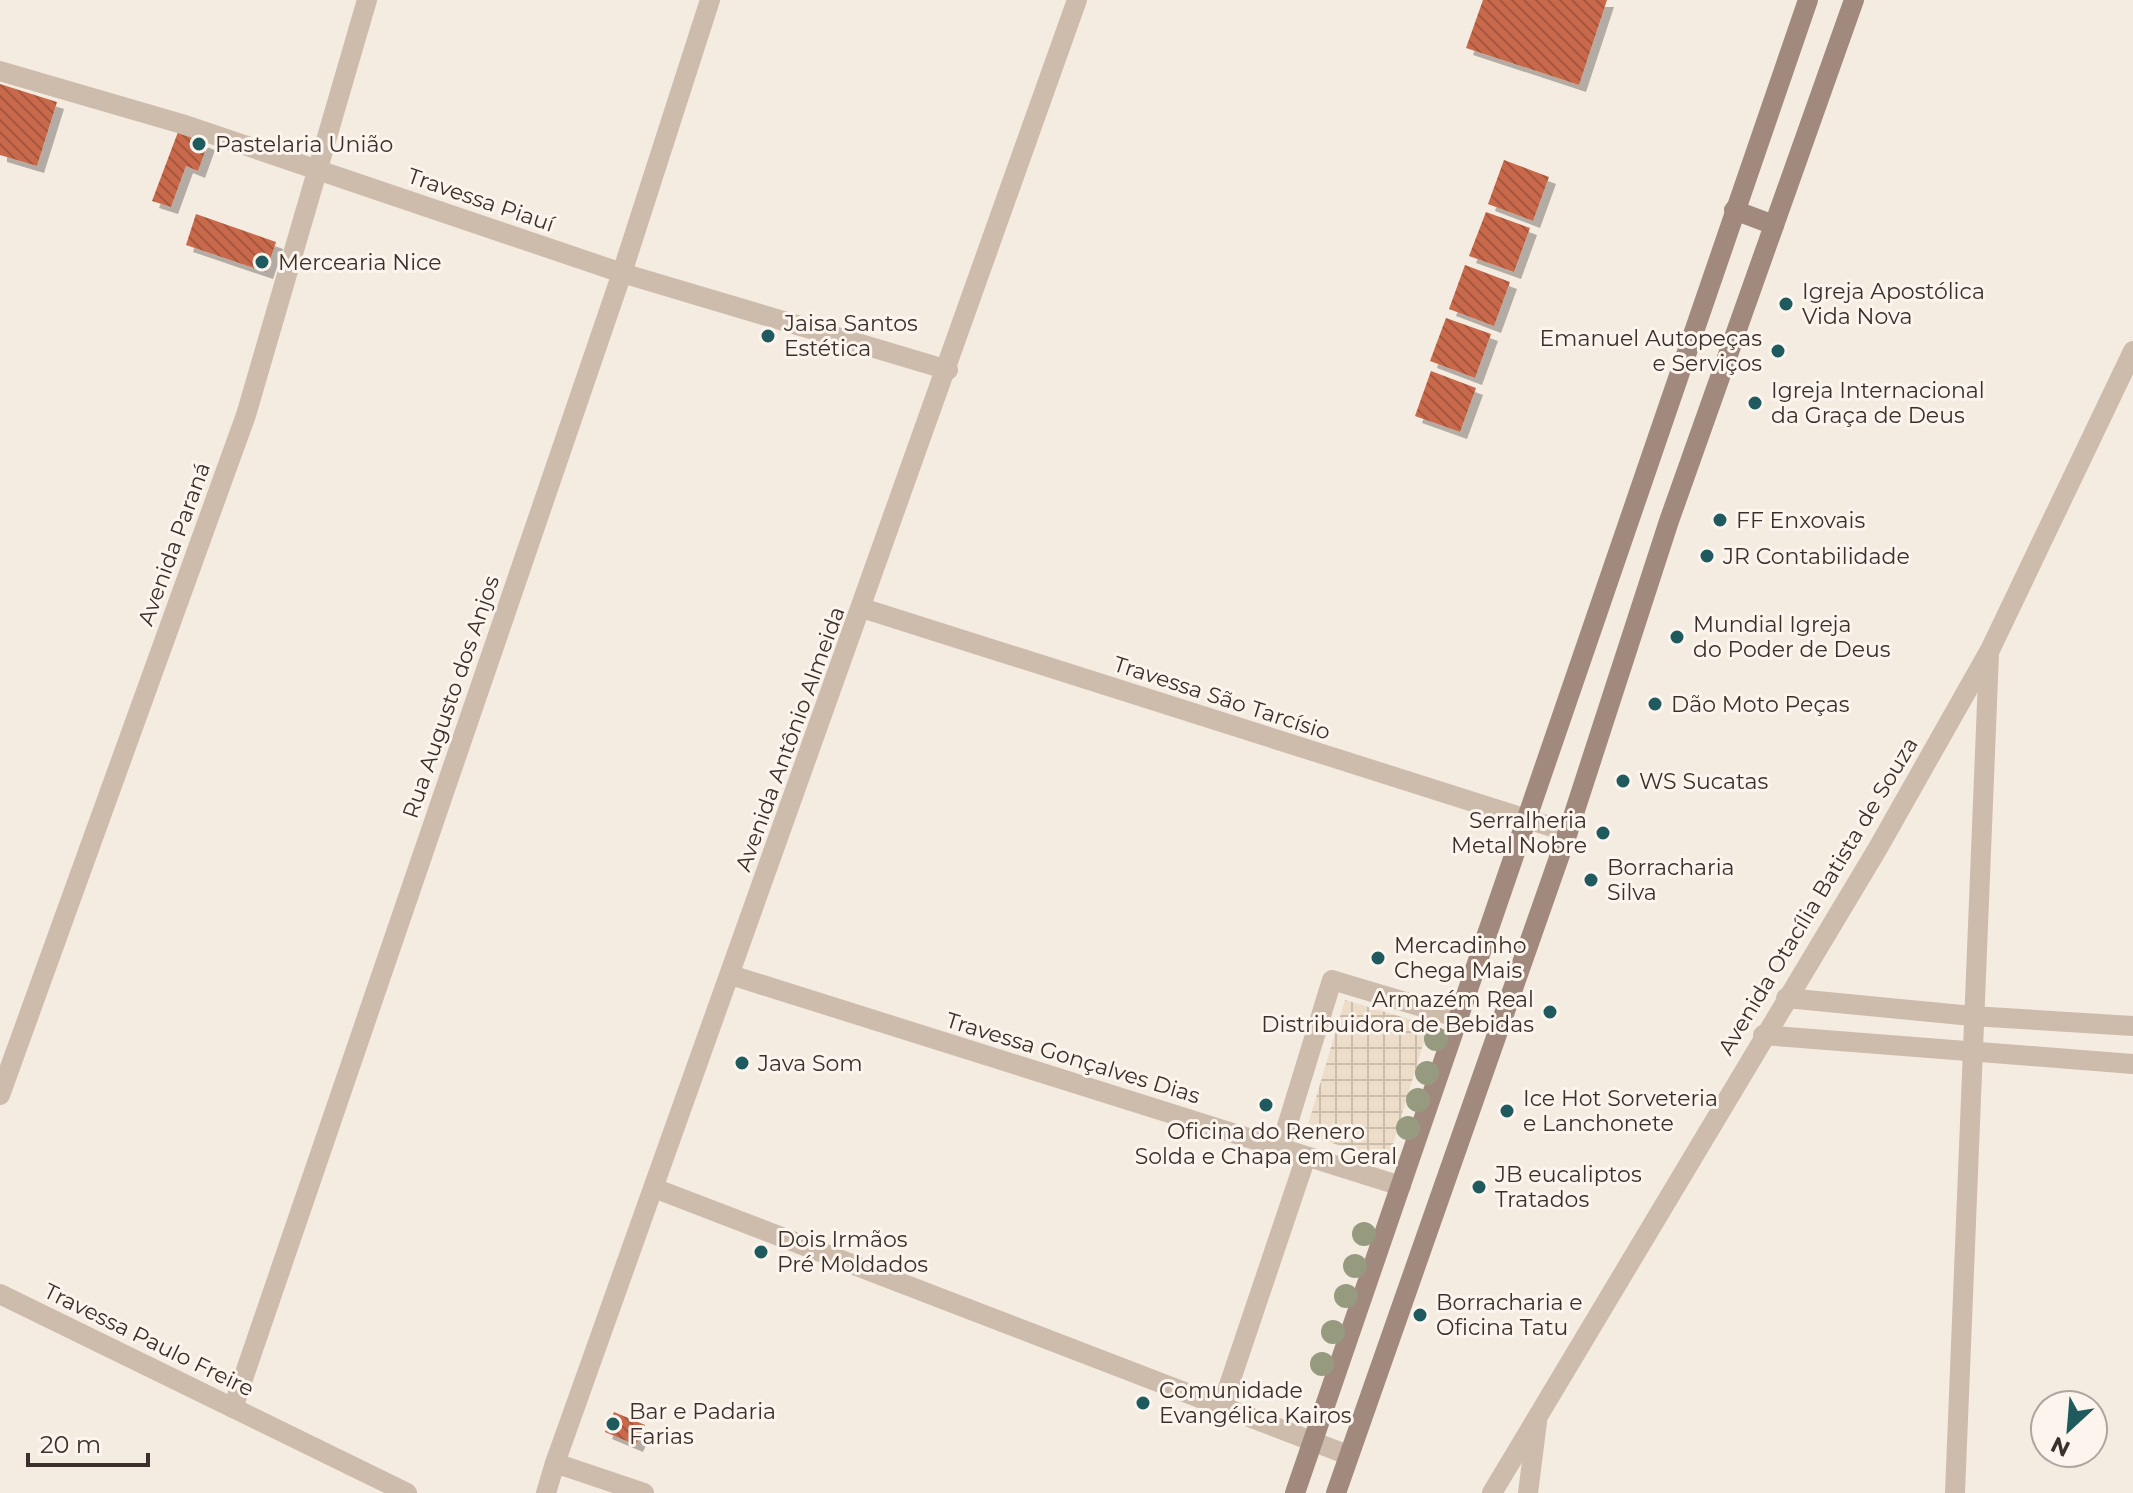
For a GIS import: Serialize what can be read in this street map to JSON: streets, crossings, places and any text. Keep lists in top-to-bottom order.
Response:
{
  "streets": {
    "street": [
      "Travessa Piauí",
      "Avenida Paraná",
      "Rua Augusto dos Anjos",
      "Travessa São Tarcísio",
      "Avenida Antônio Almeida",
      "Avenida Otacília Batista de Souza",
      "Travessa Gonçalves Dias",
      "Travessa Paulo Freire"
    ]
  },
  "crossings": [
    ["Travessa Piauí", "Avenida Paraná"],
    ["Travessa Piauí", "Rua Augusto dos Anjos"],
    ["Travessa Piauí", "Avenida Antônio Almeida"],
    ["Rua Augusto dos Anjos", "Travessa Paulo Freire"],
    ["Travessa São Tarcísio", "Avenida Antônio Almeida"],
    ["Avenida Antônio Almeida", "Travessa Gonçalves Dias"]
  ],
  "places": [
    "Pastelaria União",
    "Mercearia Nice",
    "Igreja Apostólica Vida Nova",
    "Jaisa Santos Estética",
    "Emanuel Autopeças e Serviços",
    "Igreja Internacional da Graça de Deus",
    "FF Enxovais",
    "JR Contabilidade",
    "Mundial Igreja do Poder de Deus",
    "Dão Moto Peças",
    "WS Sucatas",
    "Serralheria Metal Nobre",
    "Borracharia Silva",
    "Mercadinho Chega Mais",
    "Armazém Real Distribuidora de Bebidas",
    "Java Som",
    "Oficina do Renero Solda e Chapa em Geral",
    "Ice Hot Sorveteria e Lanchonete",
    "JB eucaliptos Tratados",
    "Dois Irmãos Pré Moldados",
    "Borracharia e Oficina Tatu",
    "Comunidade Evangélica Kairos",
    "Bar e Padaria Farias"
  ],
  "scale_bar": "20 m",
  "north": "bottom left"
}
